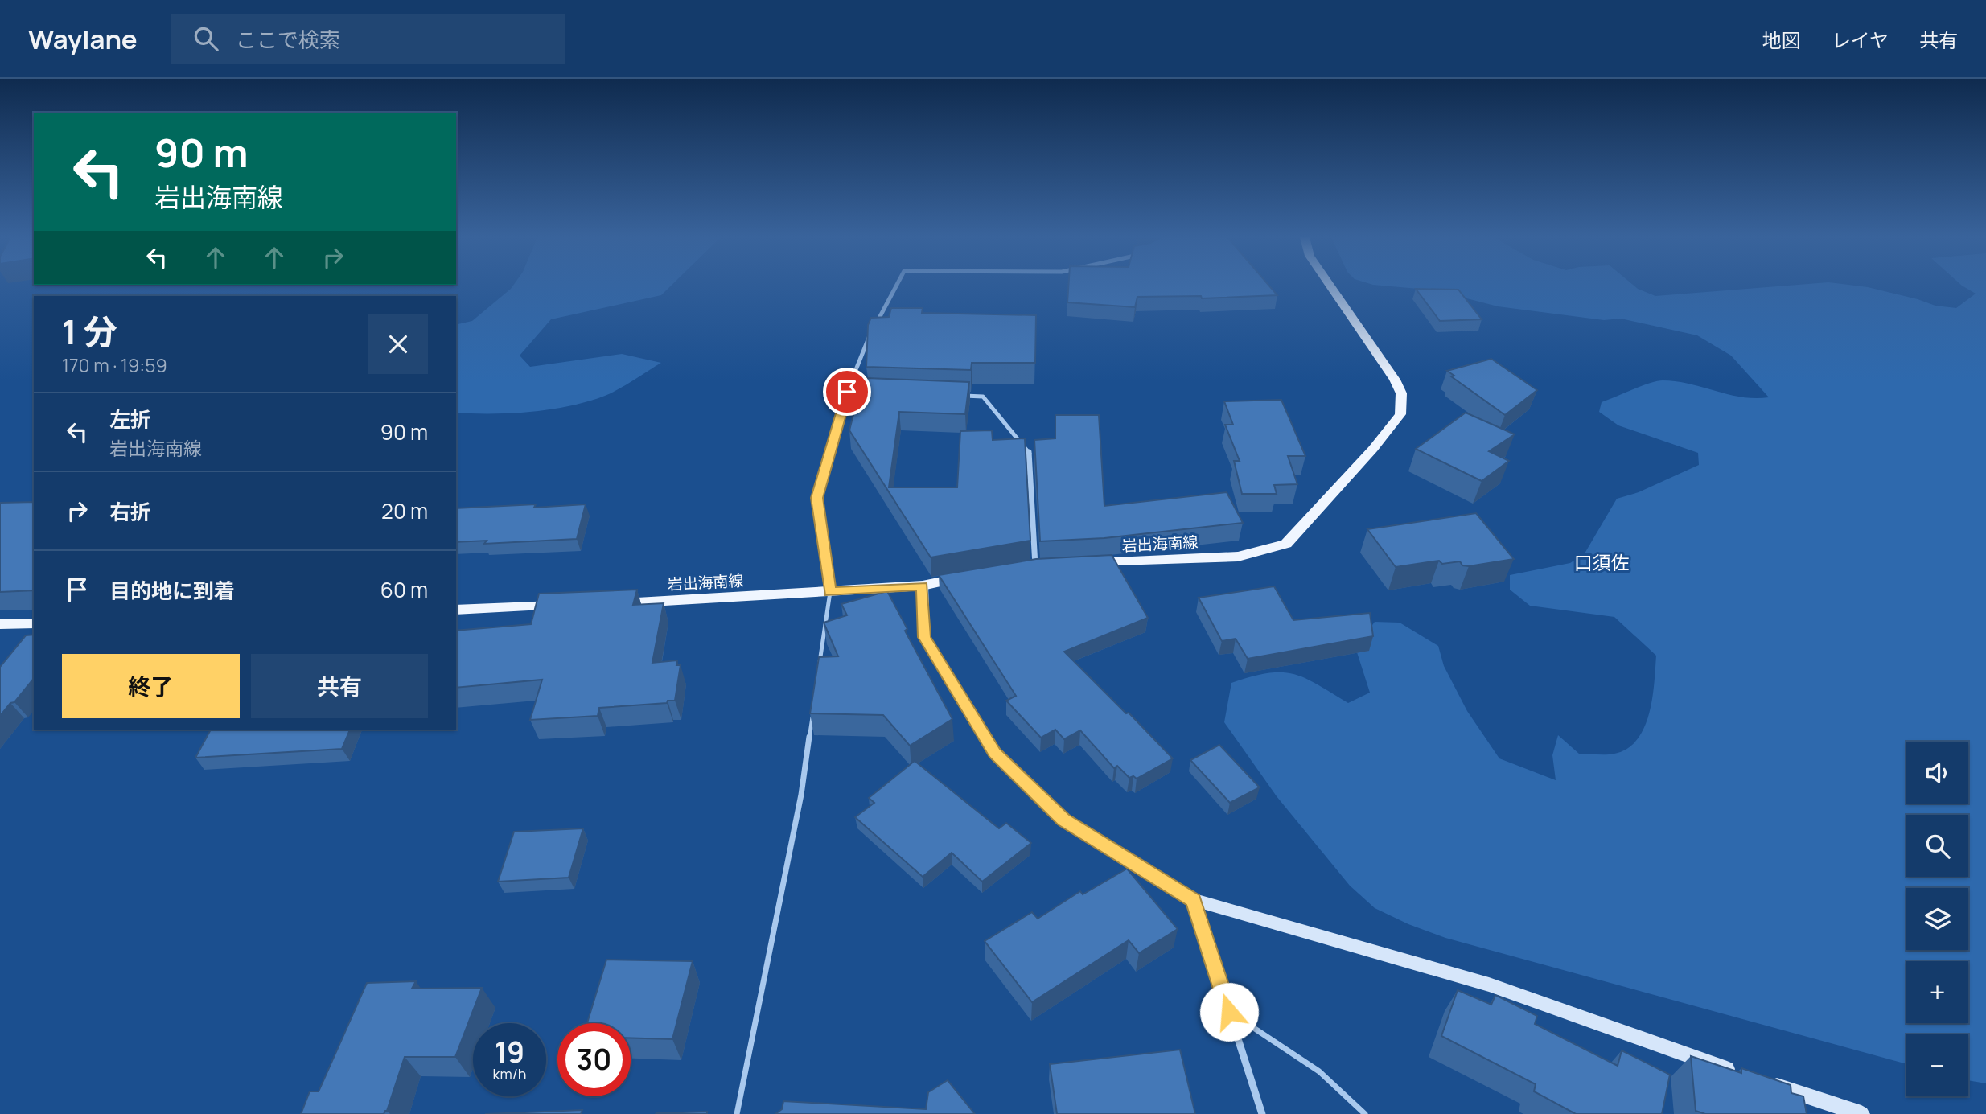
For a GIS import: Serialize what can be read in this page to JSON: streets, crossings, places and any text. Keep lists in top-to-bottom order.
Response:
{
  "streets": {
    "main road": ["岩出海南線"]
  },
  "districts": ["口須佐"],
  "page": {
    "header": "Waylane",
    "search": "ここで検索",
    "nav": ["地図", "レイヤ", "共有"],
    "turn": ["90 m", "岩出海南線"],
    "heading": ["1 分", "170 m · 19:59"],
    "list": [
      {
        "name": "左折",
        "note": "岩出海南線",
        "value": "90 m"
      },
      {
        "name": "右折",
        "value": "20 m"
      },
      {
        "name": "目的地に到着",
        "value": "60 m"
      }
    ],
    "buttons": ["終了", "共有"],
    "map_buttons": ["+", "−"],
    "speed": "19 km/h",
    "limit": "30"
  }
}
